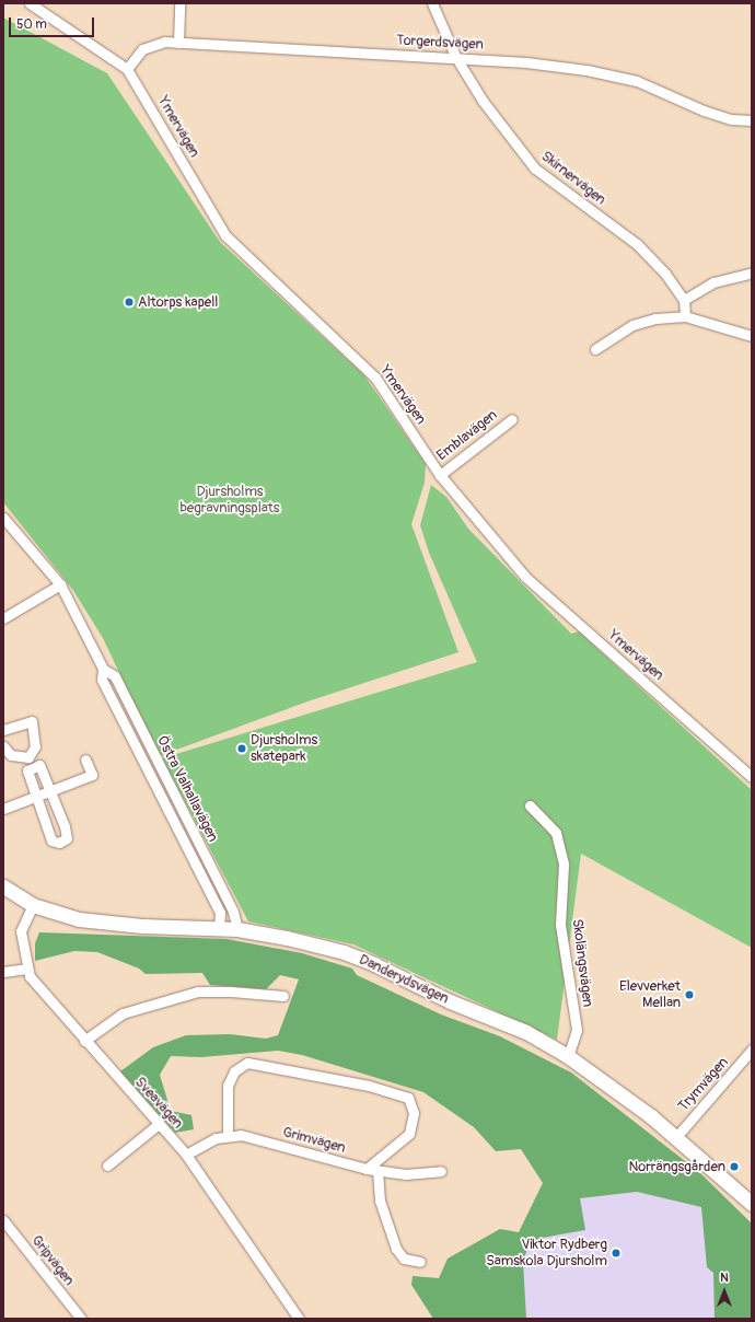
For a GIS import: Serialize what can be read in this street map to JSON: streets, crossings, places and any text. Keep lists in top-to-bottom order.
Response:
{
  "streets": {
    "street": [
      "Torgerdsvägen",
      "Ymervägen",
      "Skirnervägen",
      "Emblavägen",
      "Östra Valhallavägen",
      "Skolängsvägen",
      "Danderydsvägen",
      "Trymvägen",
      "Sveavägen",
      "Grimvägen",
      "Gripvägen"
    ]
  },
  "crossings": [
    ["Torgerdsvägen", "Ymervägen"],
    ["Torgerdsvägen", "Skirnervägen"],
    ["Ymervägen", "Emblavägen"],
    ["Östra Valhallavägen", "Danderydsvägen"],
    ["Skolängsvägen", "Danderydsvägen"],
    ["Danderydsvägen", "Trymvägen"],
    ["Danderydsvägen", "Sveavägen"],
    ["Sveavägen", "Grimvägen"]
  ],
  "parks": ["Djursholms begravningsplats"],
  "places": [
    "Altorps kapell",
    "Djursholms skatepark",
    "Elevverket Mellan",
    "Norrängsgården",
    "Viktor Rydberg Samskola Djursholm"
  ],
  "scale_bar": "50 m",
  "north": "top"
}
